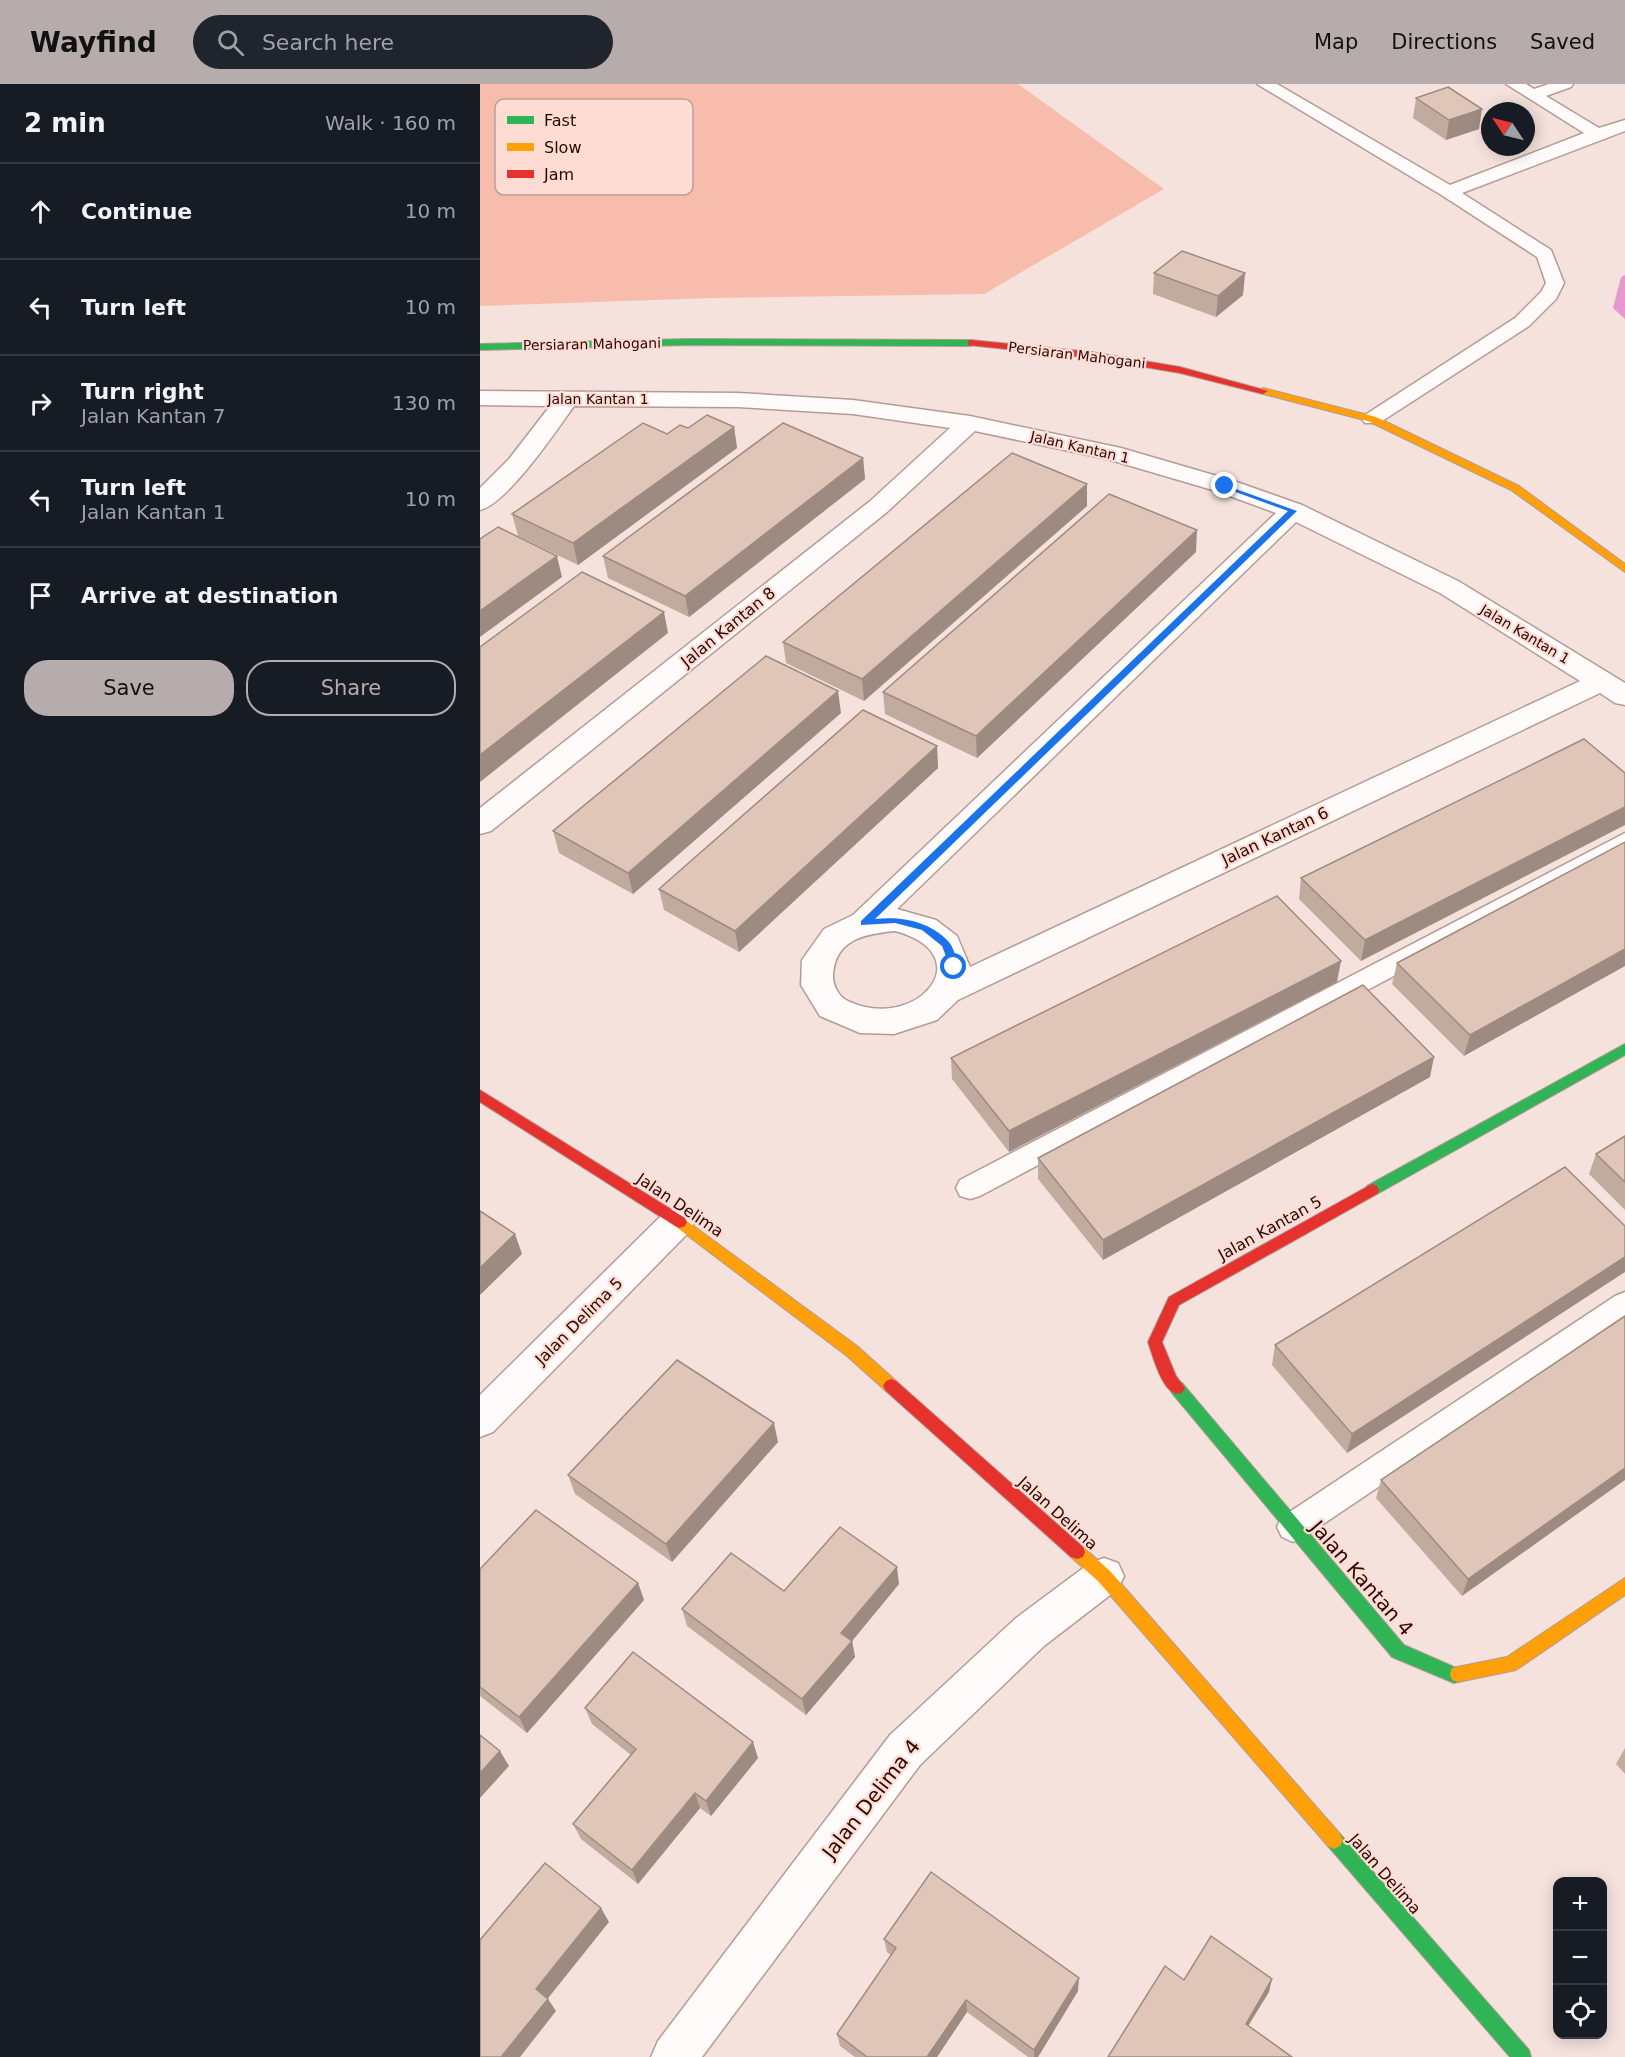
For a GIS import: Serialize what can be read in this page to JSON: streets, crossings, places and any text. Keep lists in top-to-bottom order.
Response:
{
  "streets": {
    "street": [
      "Persiaran Mahogani",
      "Jalan Kantan 1",
      "Jalan Kantan 8",
      "Jalan Kantan 6",
      "Jalan Delima",
      "Jalan Kantan 5",
      "Jalan Delima 5",
      "Jalan Kantan 4",
      "Jalan Delima 4"
    ]
  },
  "crossings": [
    ["Jalan Kantan 1", "Jalan Kantan 8"],
    ["Jalan Kantan 1", "Jalan Kantan 6"],
    ["Jalan Delima", "Jalan Delima 5"],
    ["Jalan Delima", "Jalan Delima 4"],
    ["Jalan Kantan 5", "Jalan Kantan 4"]
  ],
  "legend": ["Fast", "Slow", "Jam"],
  "north": "top left",
  "page": {
    "header": "Wayfind",
    "search": "Search here",
    "nav": ["Map", "Directions", "Saved"],
    "heading": ["2 min", "Walk · 160 m"],
    "list": [
      ["Continue", "10 m"],
      ["Turn left", "10 m"],
      ["Turn right", "Jalan Kantan 7", "130 m"],
      ["Turn left", "Jalan Kantan 1", "10 m"],
      "Arrive at destination"
    ],
    "buttons": ["Save", "Share"],
    "map_buttons": ["+", "−"]
  }
}
